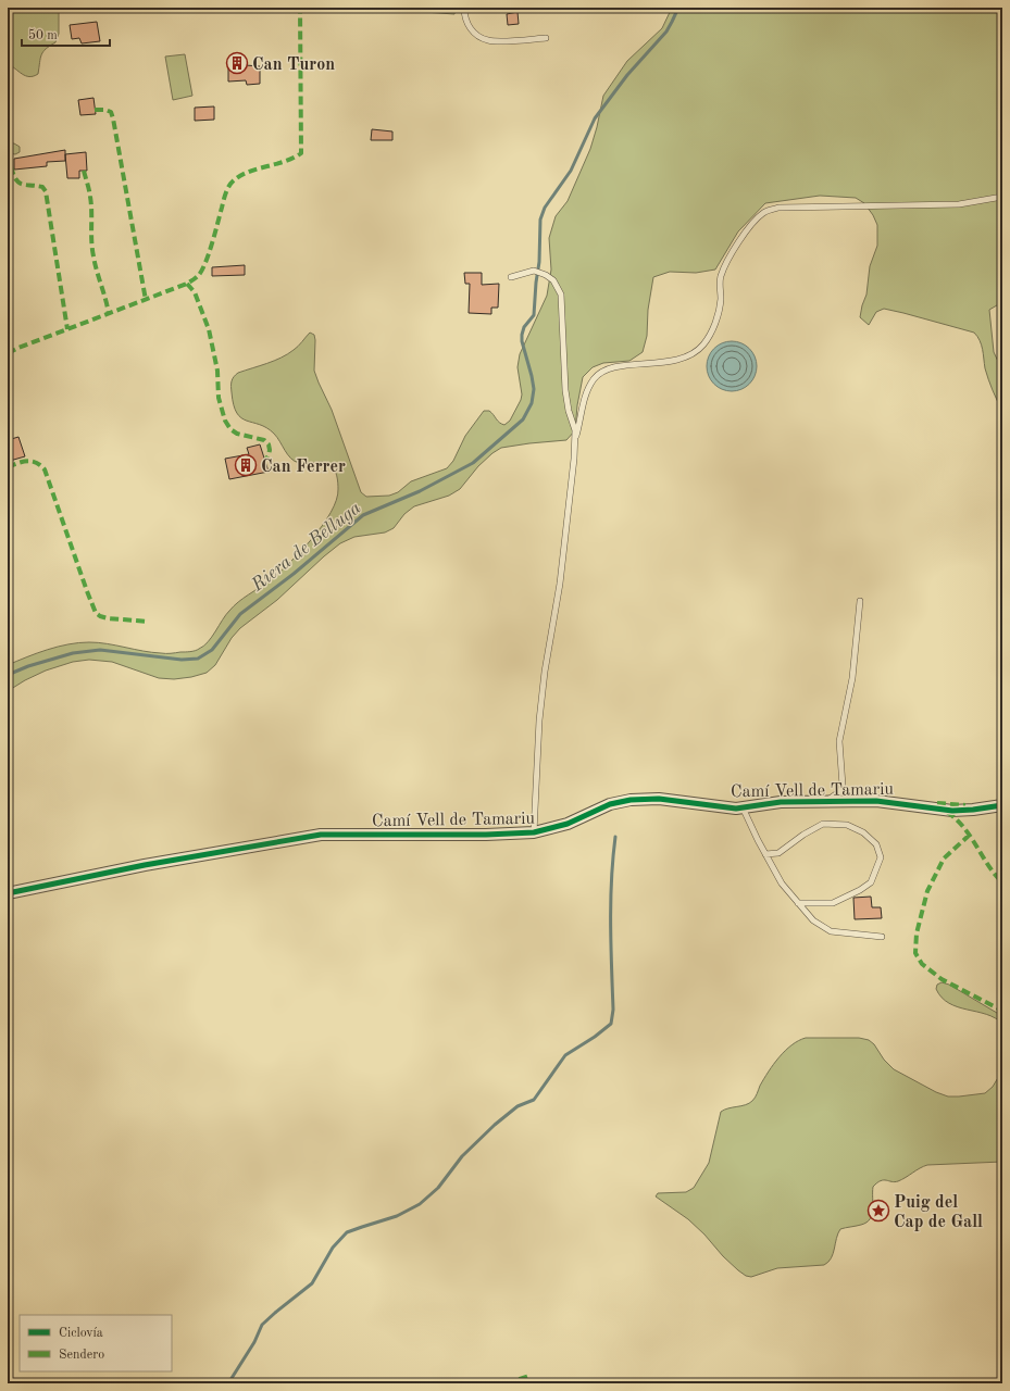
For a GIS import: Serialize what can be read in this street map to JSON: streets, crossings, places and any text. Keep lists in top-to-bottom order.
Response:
{
  "streets": {
    "street": ["Camí Vell de Tamariu"]
  },
  "water": ["Riera de Belluga"],
  "places": {
    "building": ["Can Turon", "Can Ferrer"],
    "place": ["Puig del Cap de Gall"]
  },
  "legend": ["Ciclovía", "Sendero"],
  "scale_bar": "50 m"
}
